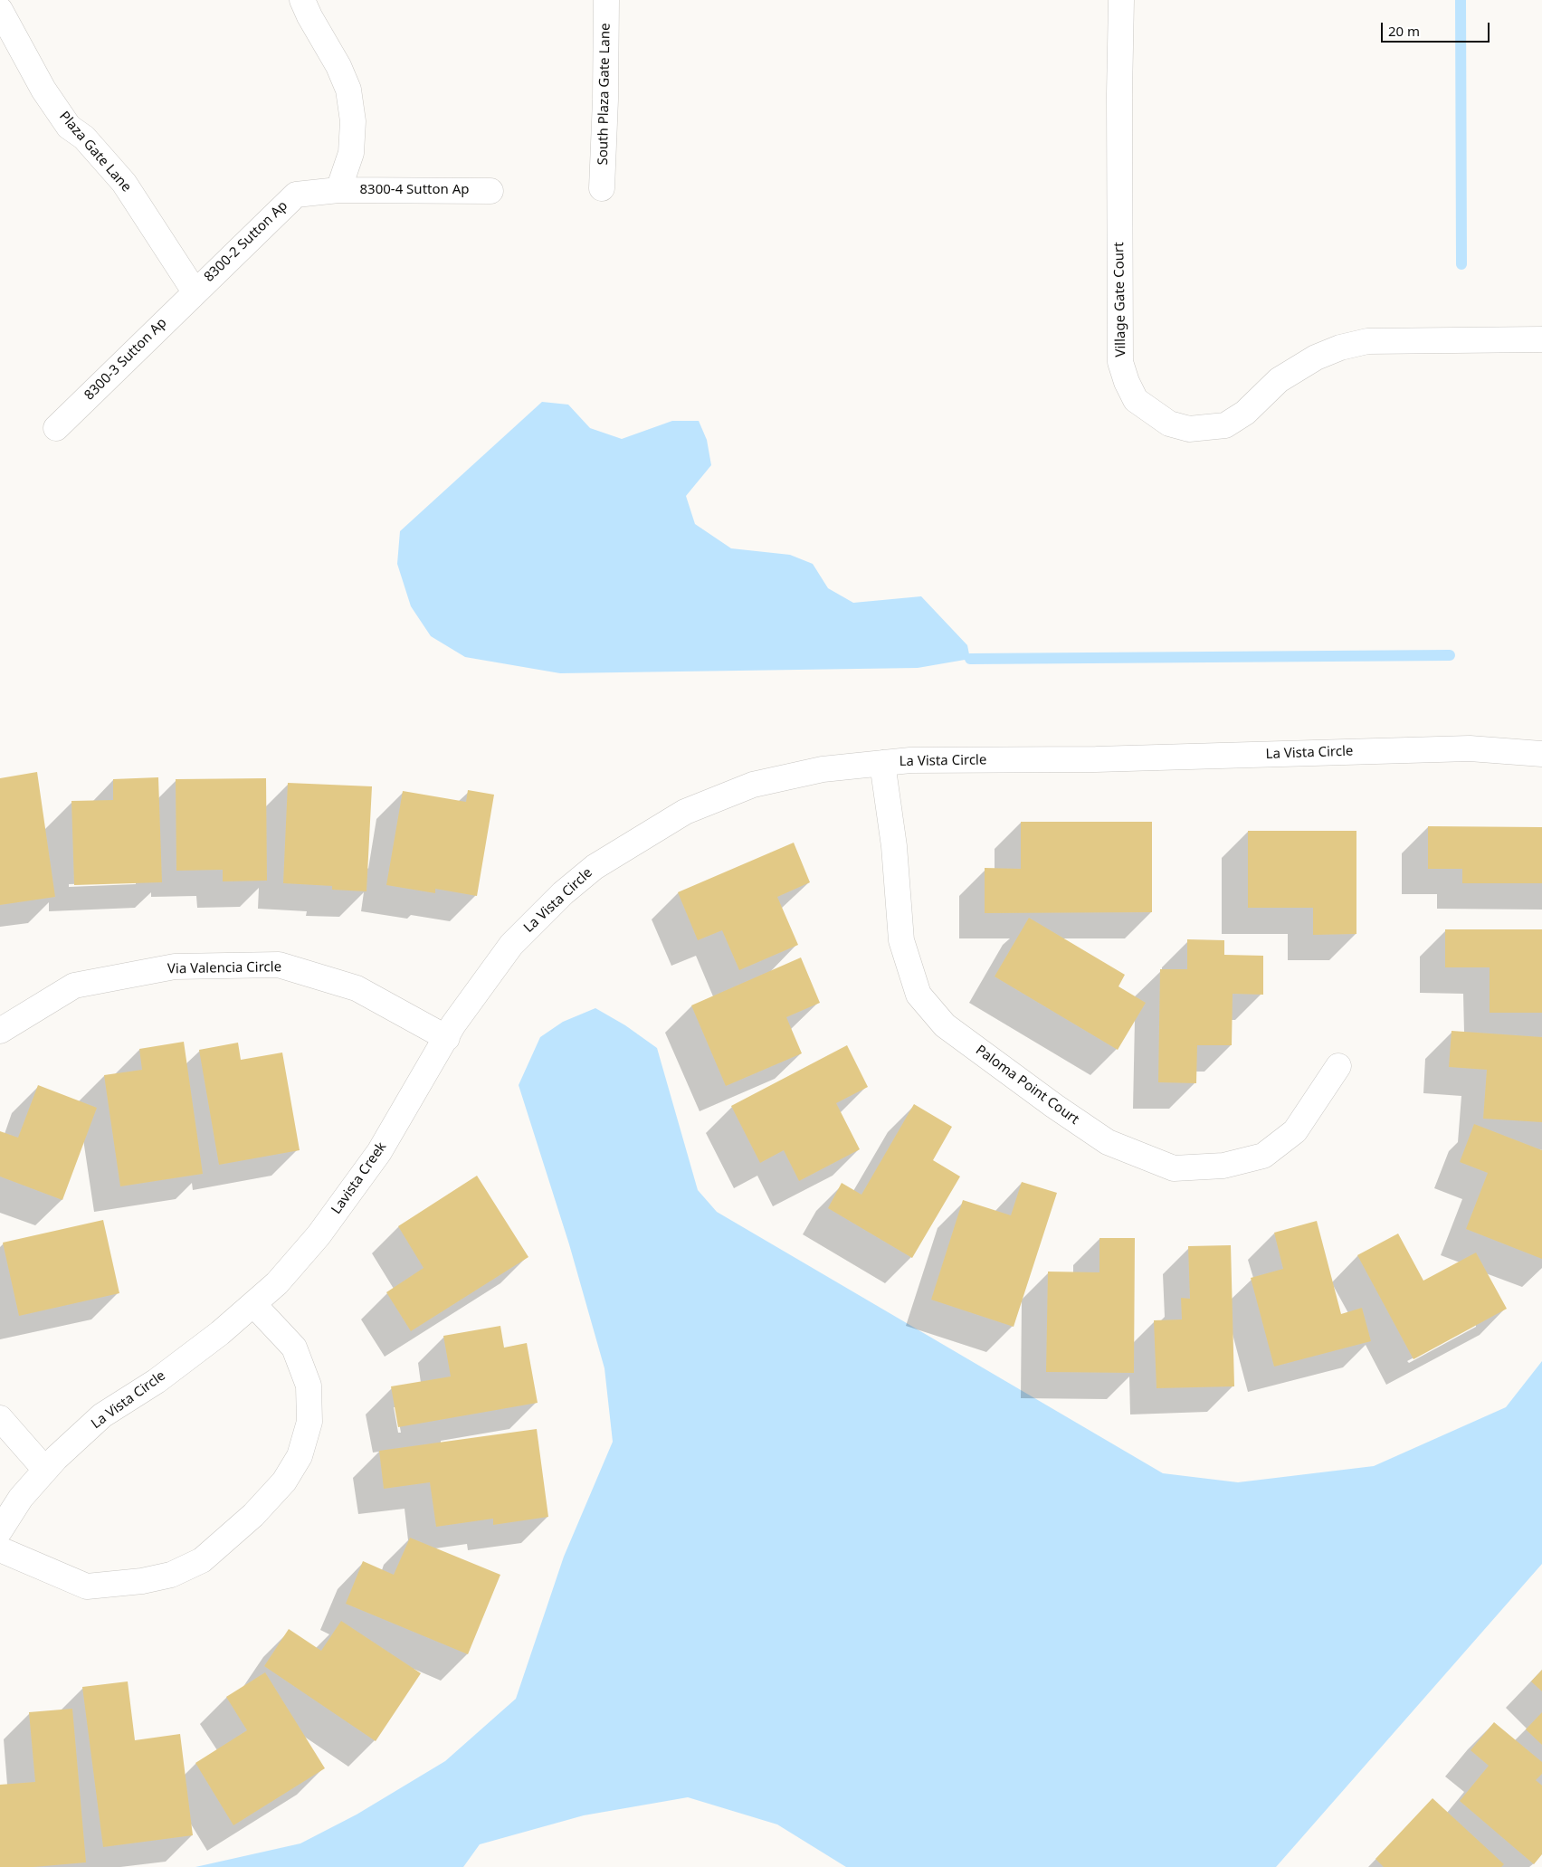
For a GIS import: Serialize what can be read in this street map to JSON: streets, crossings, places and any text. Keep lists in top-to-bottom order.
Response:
{
  "streets": {
    "street": [
      "South Plaza Gate Lane",
      "Plaza Gate Lane",
      "8300-4 Sutton Ap",
      "8300-2 Sutton Ap",
      "Village Gate Court",
      "8300-3 Sutton Ap",
      "La Vista Circle",
      "Via Valencia Circle",
      "Paloma Point Court",
      "Lavista Creek"
    ]
  },
  "crossings": [
    ["Plaza Gate Lane", "8300-2 Sutton Ap"],
    ["Plaza Gate Lane", "8300-3 Sutton Ap"],
    ["8300-4 Sutton Ap", "8300-2 Sutton Ap"],
    ["8300-2 Sutton Ap", "8300-3 Sutton Ap"],
    ["La Vista Circle", "Via Valencia Circle"],
    ["La Vista Circle", "Paloma Point Court"],
    ["La Vista Circle", "Lavista Creek"],
    ["Via Valencia Circle", "Lavista Creek"]
  ],
  "scale_bar": "20 m"
}
